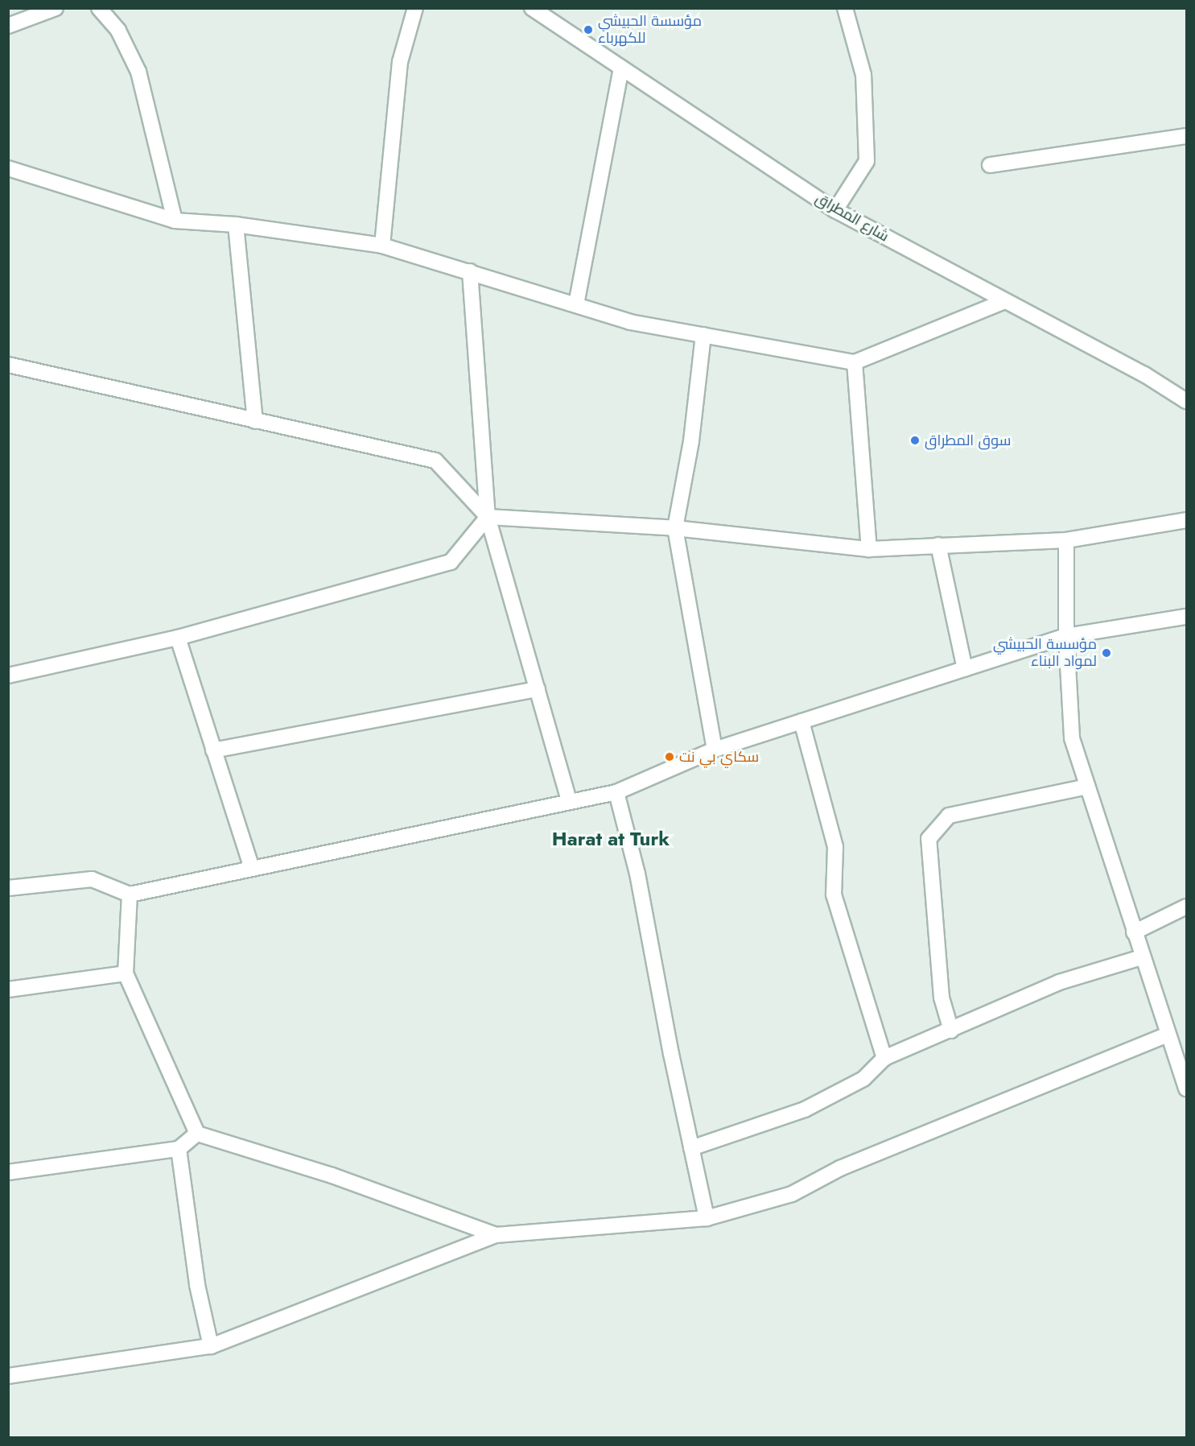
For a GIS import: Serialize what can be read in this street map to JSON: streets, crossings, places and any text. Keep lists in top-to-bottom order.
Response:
{
  "streets": {
    "street": ["شارع المطراق"]
  },
  "districts": ["Harat at Turk"],
  "places": [
    "مؤسسة الحبيشي للكهرباء",
    "سوق المطراق",
    "مؤسسة الحبيشي لمواد البناء",
    "سكاي بي نت"
  ]
}
